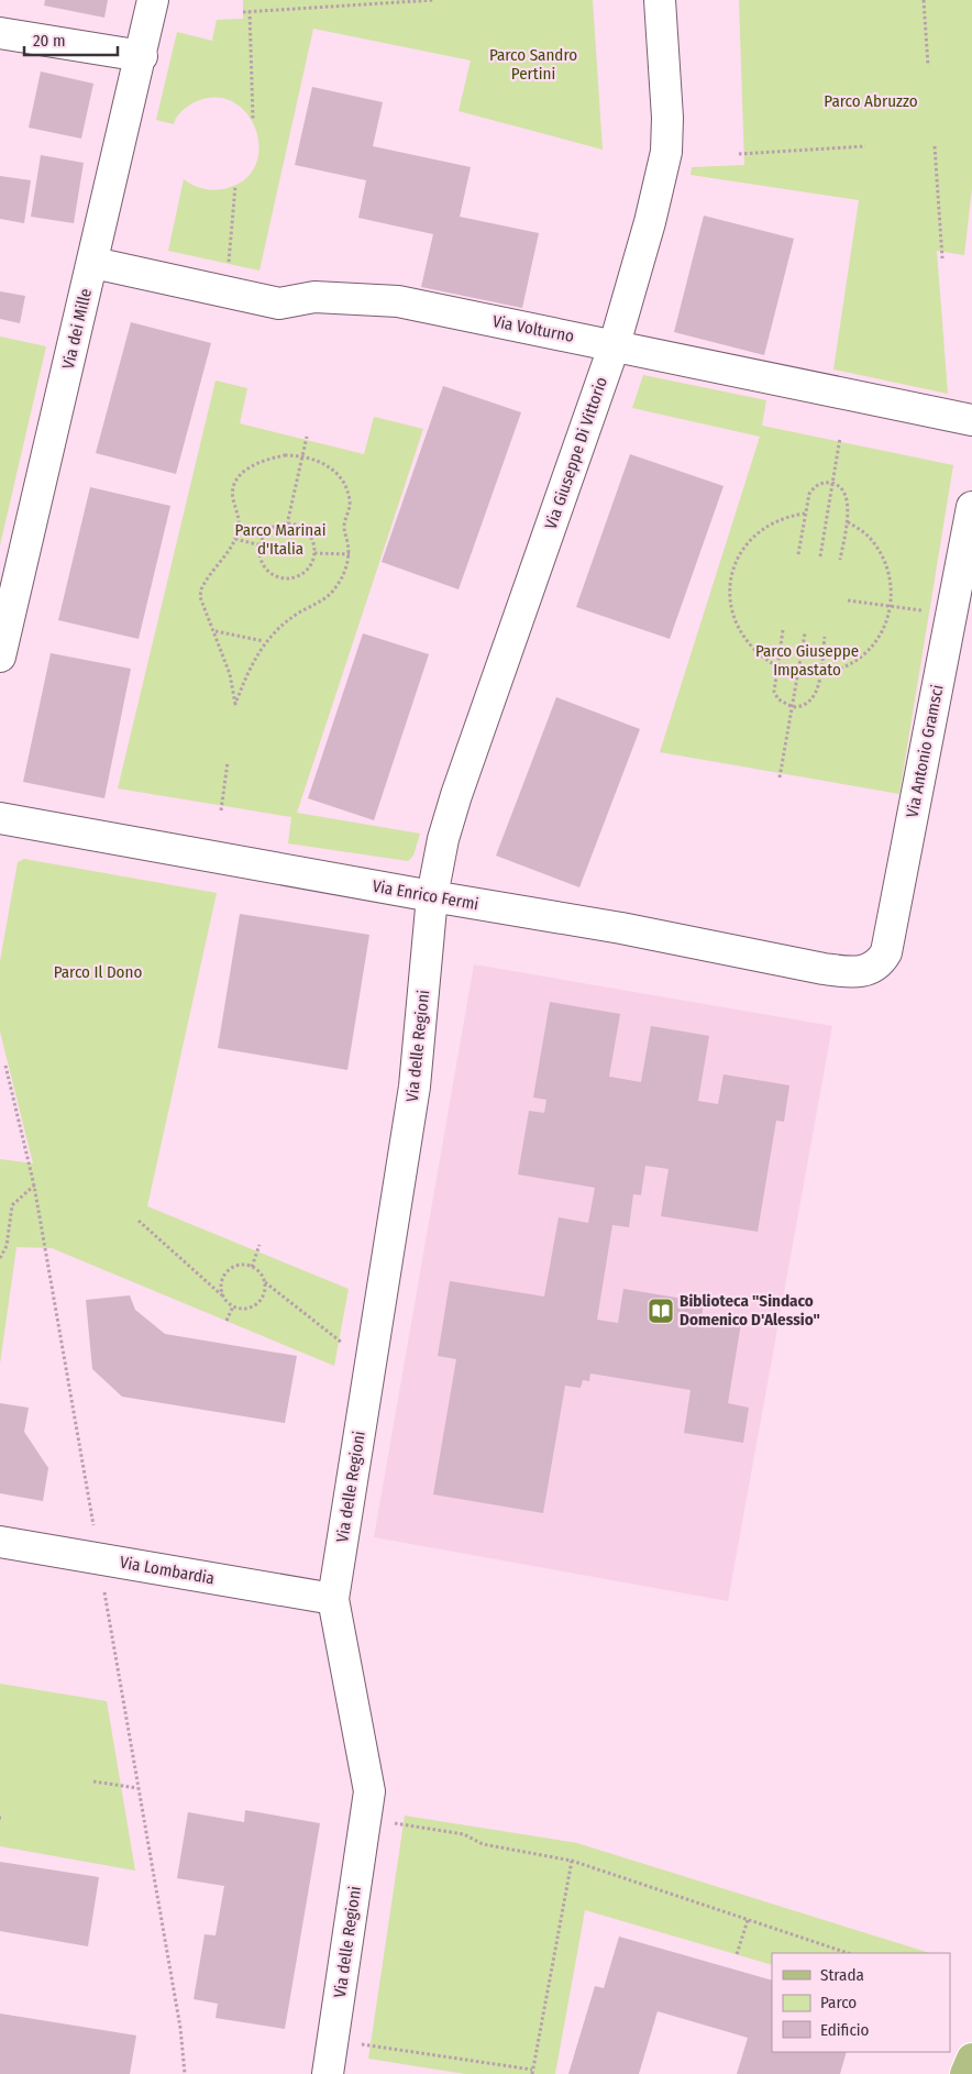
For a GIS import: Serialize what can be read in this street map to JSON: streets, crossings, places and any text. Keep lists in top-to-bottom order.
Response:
{
  "streets": {
    "street": [
      "Via dei Mille",
      "Via Volturno",
      "Via Giuseppe Di Vittorio",
      "Via Antonio Gramsci",
      "Via Enrico Fermi",
      "Via delle Regioni",
      "Via Lombardia"
    ]
  },
  "crossings": [
    ["Via dei Mille", "Via Volturno"],
    ["Via Volturno", "Via Giuseppe Di Vittorio"],
    ["Via Giuseppe Di Vittorio", "Via Enrico Fermi"],
    ["Via Giuseppe Di Vittorio", "Via delle Regioni"],
    ["Via Antonio Gramsci", "Via Enrico Fermi"],
    ["Via Enrico Fermi", "Via delle Regioni"],
    ["Via delle Regioni", "Via Lombardia"]
  ],
  "parks": [
    "Parco Sandro Pertini",
    "Parco Abruzzo",
    "Parco Marinai d'Italia",
    "Parco Giuseppe Impastato",
    "Parco Il Dono"
  ],
  "places": {
    "library": ["Biblioteca \"Sindaco Domenico D'Alessio\""]
  },
  "legend": ["Strada", "Parco", "Edificio"],
  "scale_bar": "20 m"
}
